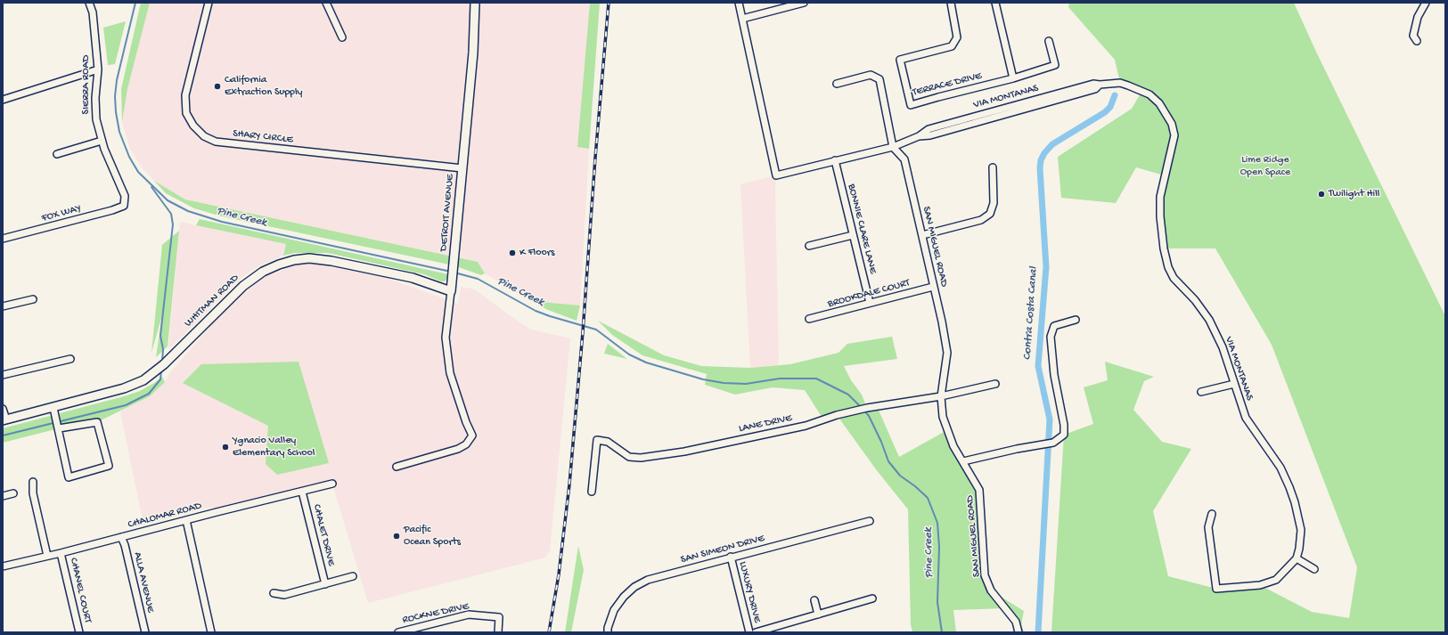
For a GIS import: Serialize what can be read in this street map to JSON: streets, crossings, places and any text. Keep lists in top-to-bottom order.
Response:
{
  "streets": {
    "street": [
      "SIERRA ROAD",
      "TERRACE DRIVE",
      "VIA MONTANAS",
      "SHARY CIRCLE",
      "DETROIT AVENUE",
      "FOX WAY",
      "BONNIE CLARE LANE",
      "SAN MIGUEL ROAD",
      "BROOKDALE COURT",
      "WHITMAN ROAD",
      "LANE DRIVE",
      "CHALOMAR ROAD",
      "CHALET DRIVE",
      "SAN SIMEON DRIVE",
      "ALLA AVENUE",
      "CHANEL COURT",
      "LUXURY DRIVE",
      "ROCKNE DRIVE"
    ]
  },
  "crossings": [
    ["SIERRA ROAD", "FOX WAY"],
    ["VIA MONTANAS", "SAN MIGUEL ROAD"],
    ["SHARY CIRCLE", "DETROIT AVENUE"],
    ["DETROIT AVENUE", "WHITMAN ROAD"],
    ["BONNIE CLARE LANE", "BROOKDALE COURT"],
    ["SAN MIGUEL ROAD", "BROOKDALE COURT"],
    ["SAN MIGUEL ROAD", "LANE DRIVE"],
    ["CHALOMAR ROAD", "CHALET DRIVE"],
    ["CHALOMAR ROAD", "ALLA AVENUE"],
    ["CHALOMAR ROAD", "CHANEL COURT"],
    ["SAN SIMEON DRIVE", "LUXURY DRIVE"]
  ],
  "water": ["Pine Creek", "Contra Costa Canal"],
  "parks": ["Lime Ridge Open Space"],
  "places": [
    "California Extraction Supply",
    "Twilight Hill",
    "K Floors",
    "Ygnacio Valley Elementary School",
    "Pacific Ocean Sports"
  ]
}
